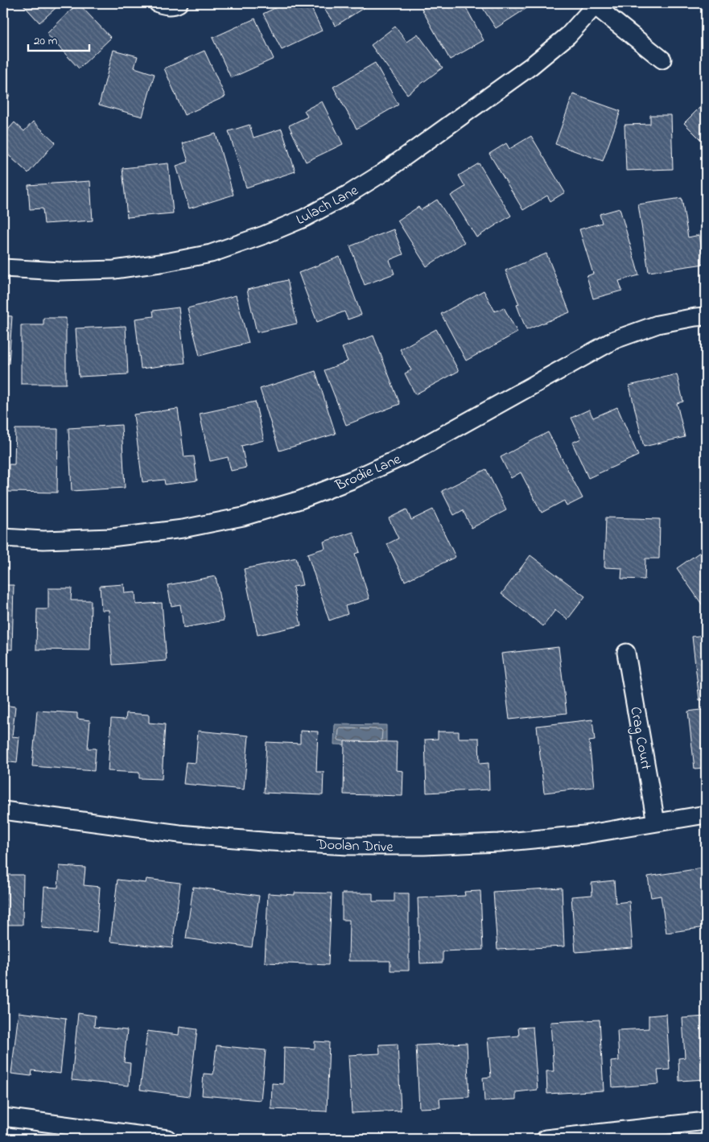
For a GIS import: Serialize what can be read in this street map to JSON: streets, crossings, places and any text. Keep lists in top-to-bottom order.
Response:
{
  "streets": {
    "street": [
      "Lulach Lane",
      "Brodie Lane",
      "Crag Court",
      "Doolan Drive"
    ]
  },
  "crossings": [
    ["Crag Court", "Doolan Drive"]
  ],
  "scale_bar": "20 m"
}
